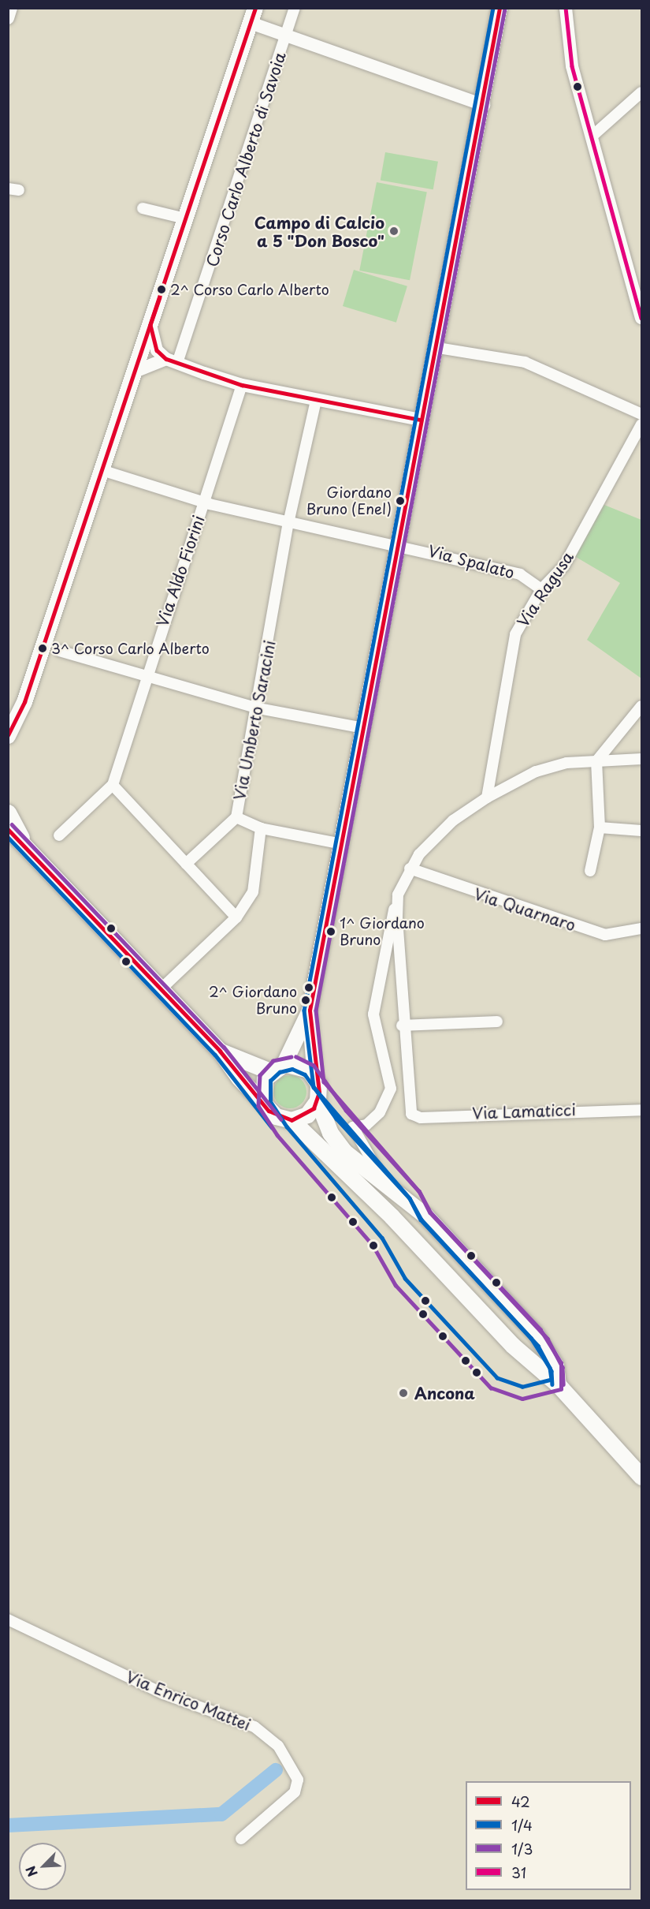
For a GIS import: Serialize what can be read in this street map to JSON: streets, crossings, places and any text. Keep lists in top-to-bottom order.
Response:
{
  "streets": {
    "main road": ["Corso Carlo Alberto di Savoia"],
    "street": [
      "Via Spalato",
      "Via Aldo Fiorini",
      "Via Ragusa",
      "Via Umberto Saracini",
      "Via Quarnaro",
      "Via Lamaticci",
      "Via Enrico Mattei"
    ]
  },
  "crossings": [
    ["Corso Carlo Alberto di Savoia", "Via Spalato"],
    ["Via Spalato", "Via Aldo Fiorini"],
    ["Via Spalato", "Via Ragusa"],
    ["Via Spalato", "Via Umberto Saracini"]
  ],
  "places": [
    "Campo di Calcio a 5 \"Don Bosco\"",
    "2^ Corso Carlo Alberto",
    "Giordano Bruno (Enel)",
    "3^ Corso Carlo Alberto",
    "1^ Giordano Bruno",
    "2^ Giordano Bruno",
    "Ancona"
  ],
  "lines": [
    "transit line 42",
    "transit line 1/4",
    "transit line 31",
    "transit line 1/3"
  ],
  "legend": [
    "42",
    "1/4",
    "1/3",
    "31"
  ],
  "north": "bottom left"
}
